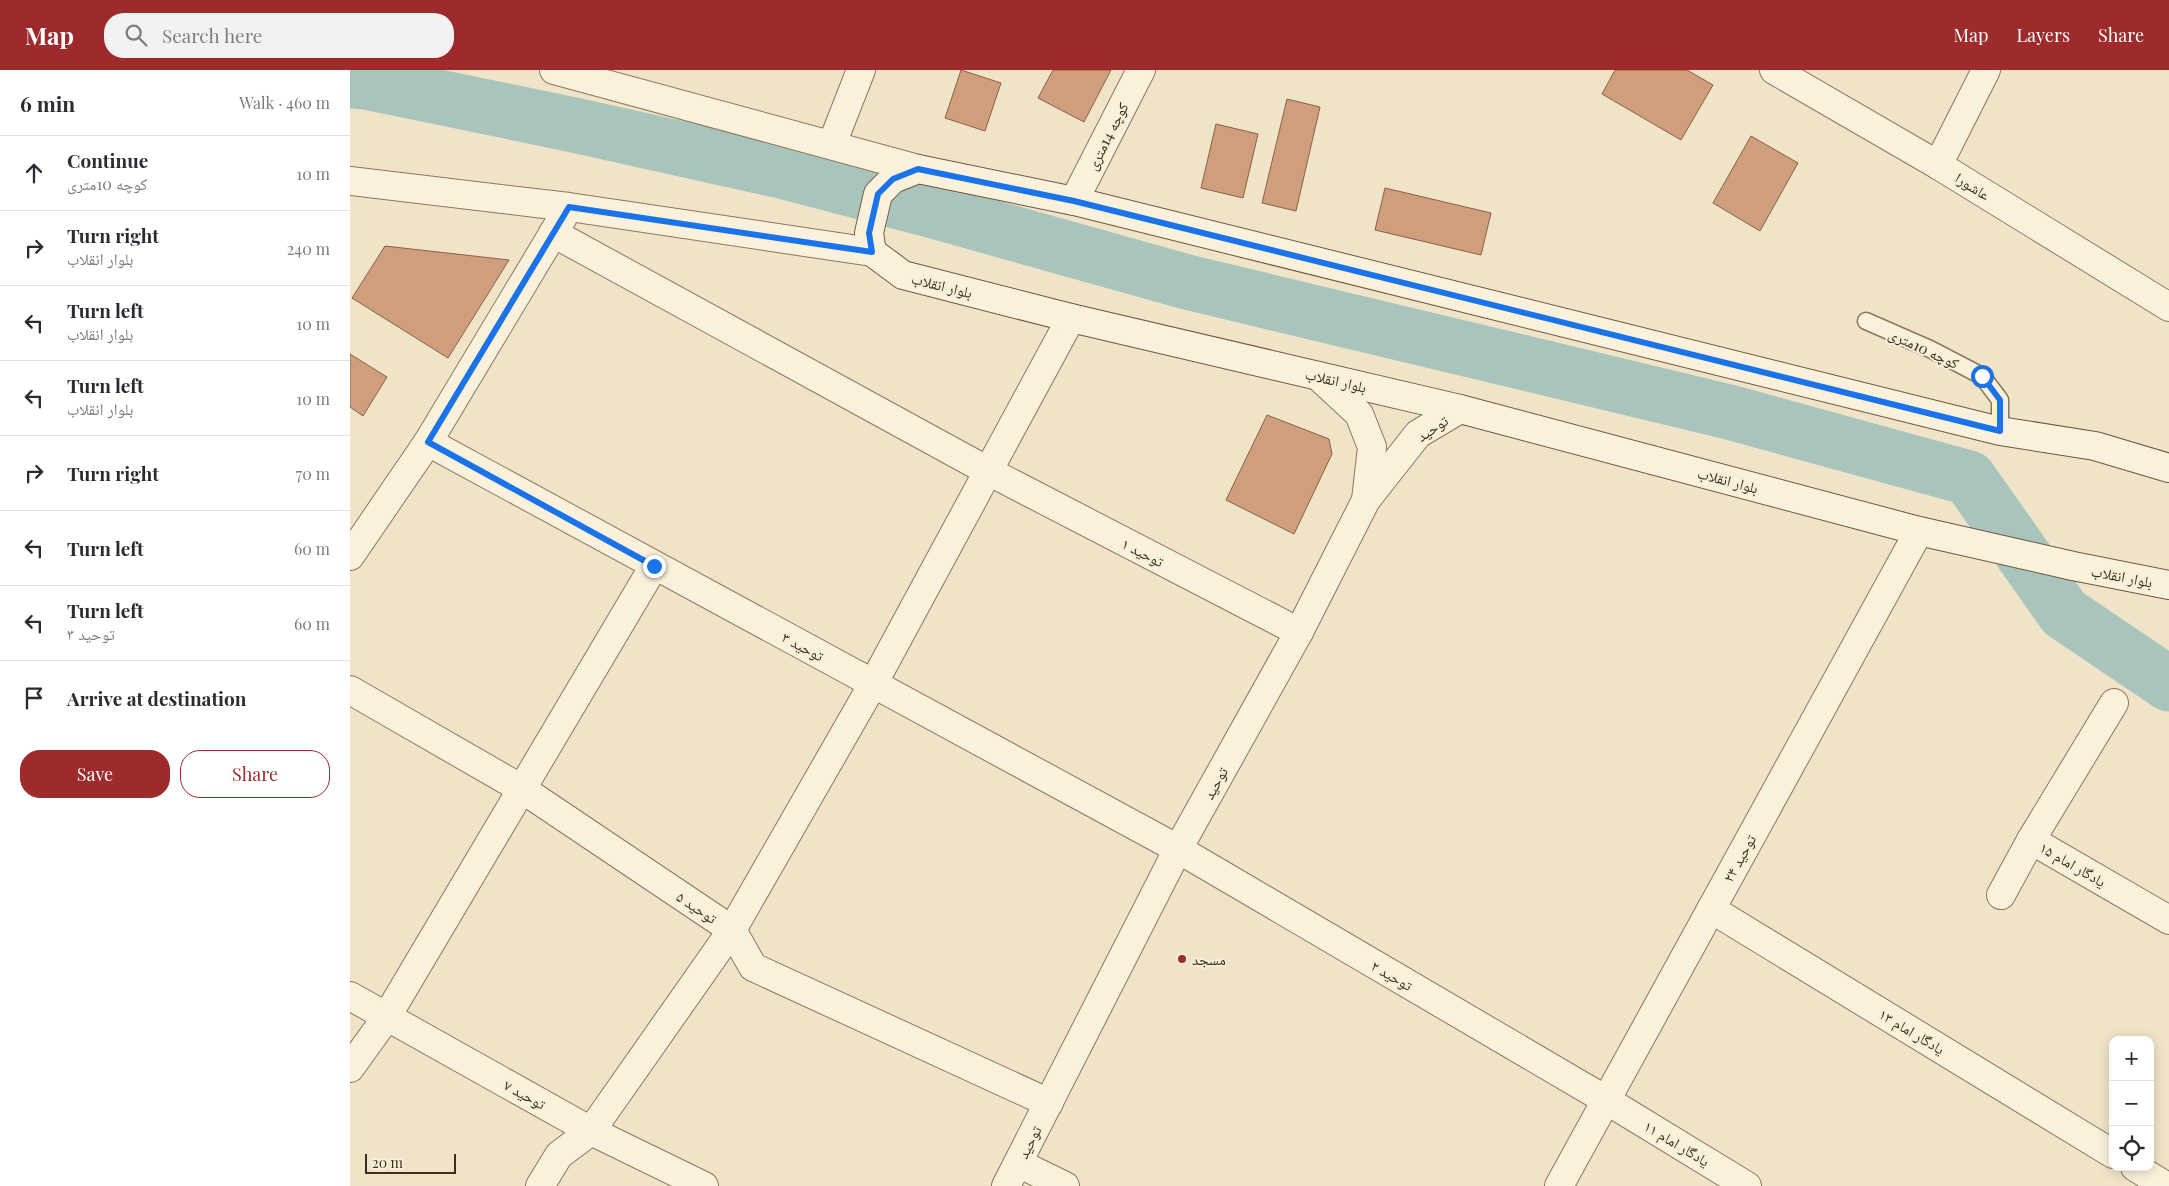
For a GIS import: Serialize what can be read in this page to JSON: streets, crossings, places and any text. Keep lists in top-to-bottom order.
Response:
{
  "streets": {
    "street": [
      "کوچه 14متری",
      "عاشورا",
      "بلوار انقلاب",
      "توحید",
      "توحید ۱",
      "توحید ۳",
      "توحید ۲۴",
      "یادگار امام ۱۵",
      "توحید ۵",
      "توحید ۲",
      "یادگار امام ۱۳",
      "توحید ۷",
      "یادگار امام ۱۱"
    ],
    "lane": ["کوچه 10متری"]
  },
  "crossings": [
    ["بلوار انقلاب", "توحید"],
    ["بلوار انقلاب", "توحید ۲۴"],
    ["توحید", "توحید ۱"],
    ["توحید", "توحید ۳"],
    ["توحید", "توحید ۵"],
    ["توحید", "توحید ۲"],
    ["توحید ۳", "توحید ۲"],
    ["توحید ۲۴", "توحید ۲"],
    ["توحید ۲۴", "یادگار امام ۱۳"],
    ["توحید ۲۴", "یادگار امام ۱۱"],
    ["توحید ۲", "یادگار امام ۱۱"]
  ],
  "places": ["مسجد"],
  "scale_bar": "20 m",
  "page": {
    "header": "Map",
    "search": "Search here",
    "nav": ["Map", "Layers", "Share"],
    "heading": ["6 min", "Walk · 460 m"],
    "list": [
      ["Continue", "کوچه 10متری", "10 m"],
      ["Turn right", "بلوار انقلاب", "240 m"],
      ["Turn left", "بلوار انقلاب", "10 m"],
      ["Turn left", "بلوار انقلاب", "10 m"],
      ["Turn right", "70 m"],
      ["Turn left", "60 m"],
      ["Turn left", "توحید ۳", "60 m"],
      "Arrive at destination"
    ],
    "buttons": ["Save", "Share"],
    "map_buttons": ["+", "−"],
    "scale": "20 m"
  }
}
